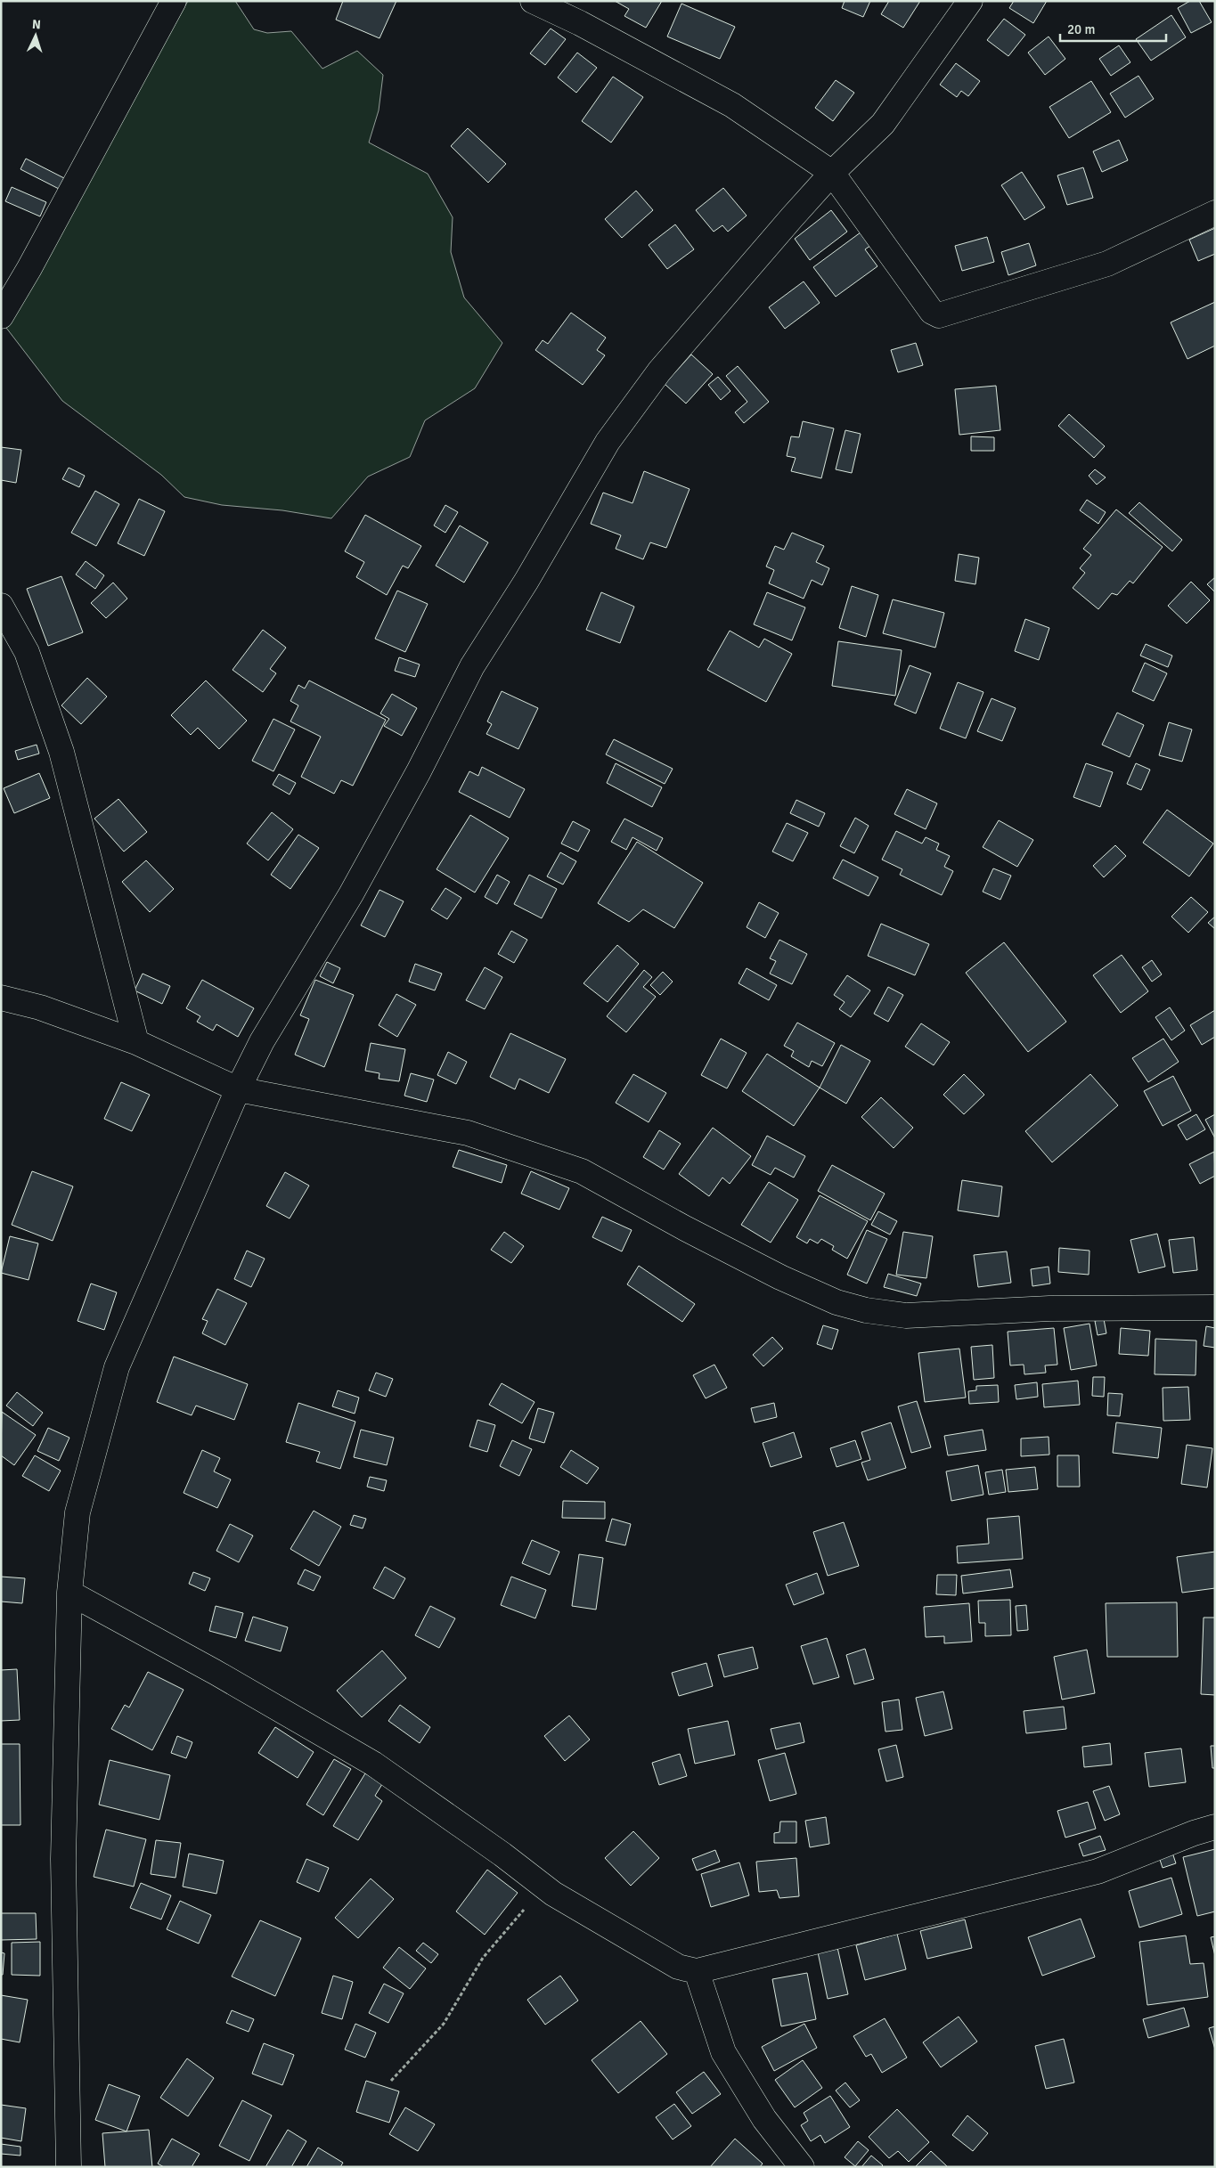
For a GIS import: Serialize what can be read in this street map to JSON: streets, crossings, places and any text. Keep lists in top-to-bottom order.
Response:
{
  "scale_bar": "20 m",
  "north": "top"
}
